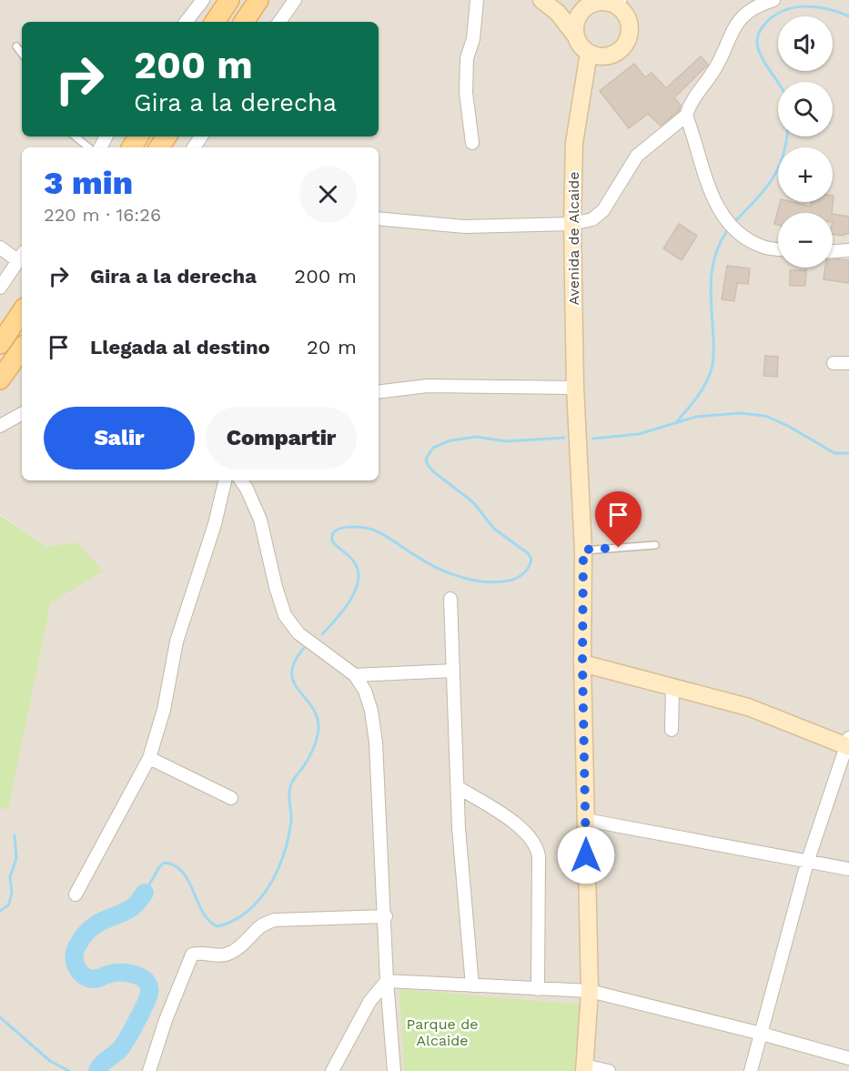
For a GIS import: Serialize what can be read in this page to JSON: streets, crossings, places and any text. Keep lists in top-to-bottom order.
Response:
{
  "streets": {
    "main road": ["Avenida de Alcaide"]
  },
  "parks": ["Parque de Alcaide"],
  "page": {
    "map_buttons": ["+", "−"],
    "turn": ["200 m", "Gira a la derecha"],
    "heading": ["3 min", "220 m · 16:26"],
    "list": [
      {
        "name": "Gira a la derecha",
        "value": "200 m"
      },
      {
        "name": "Llegada al destino",
        "value": "20 m"
      }
    ],
    "buttons": ["Salir", "Compartir"]
  }
}
